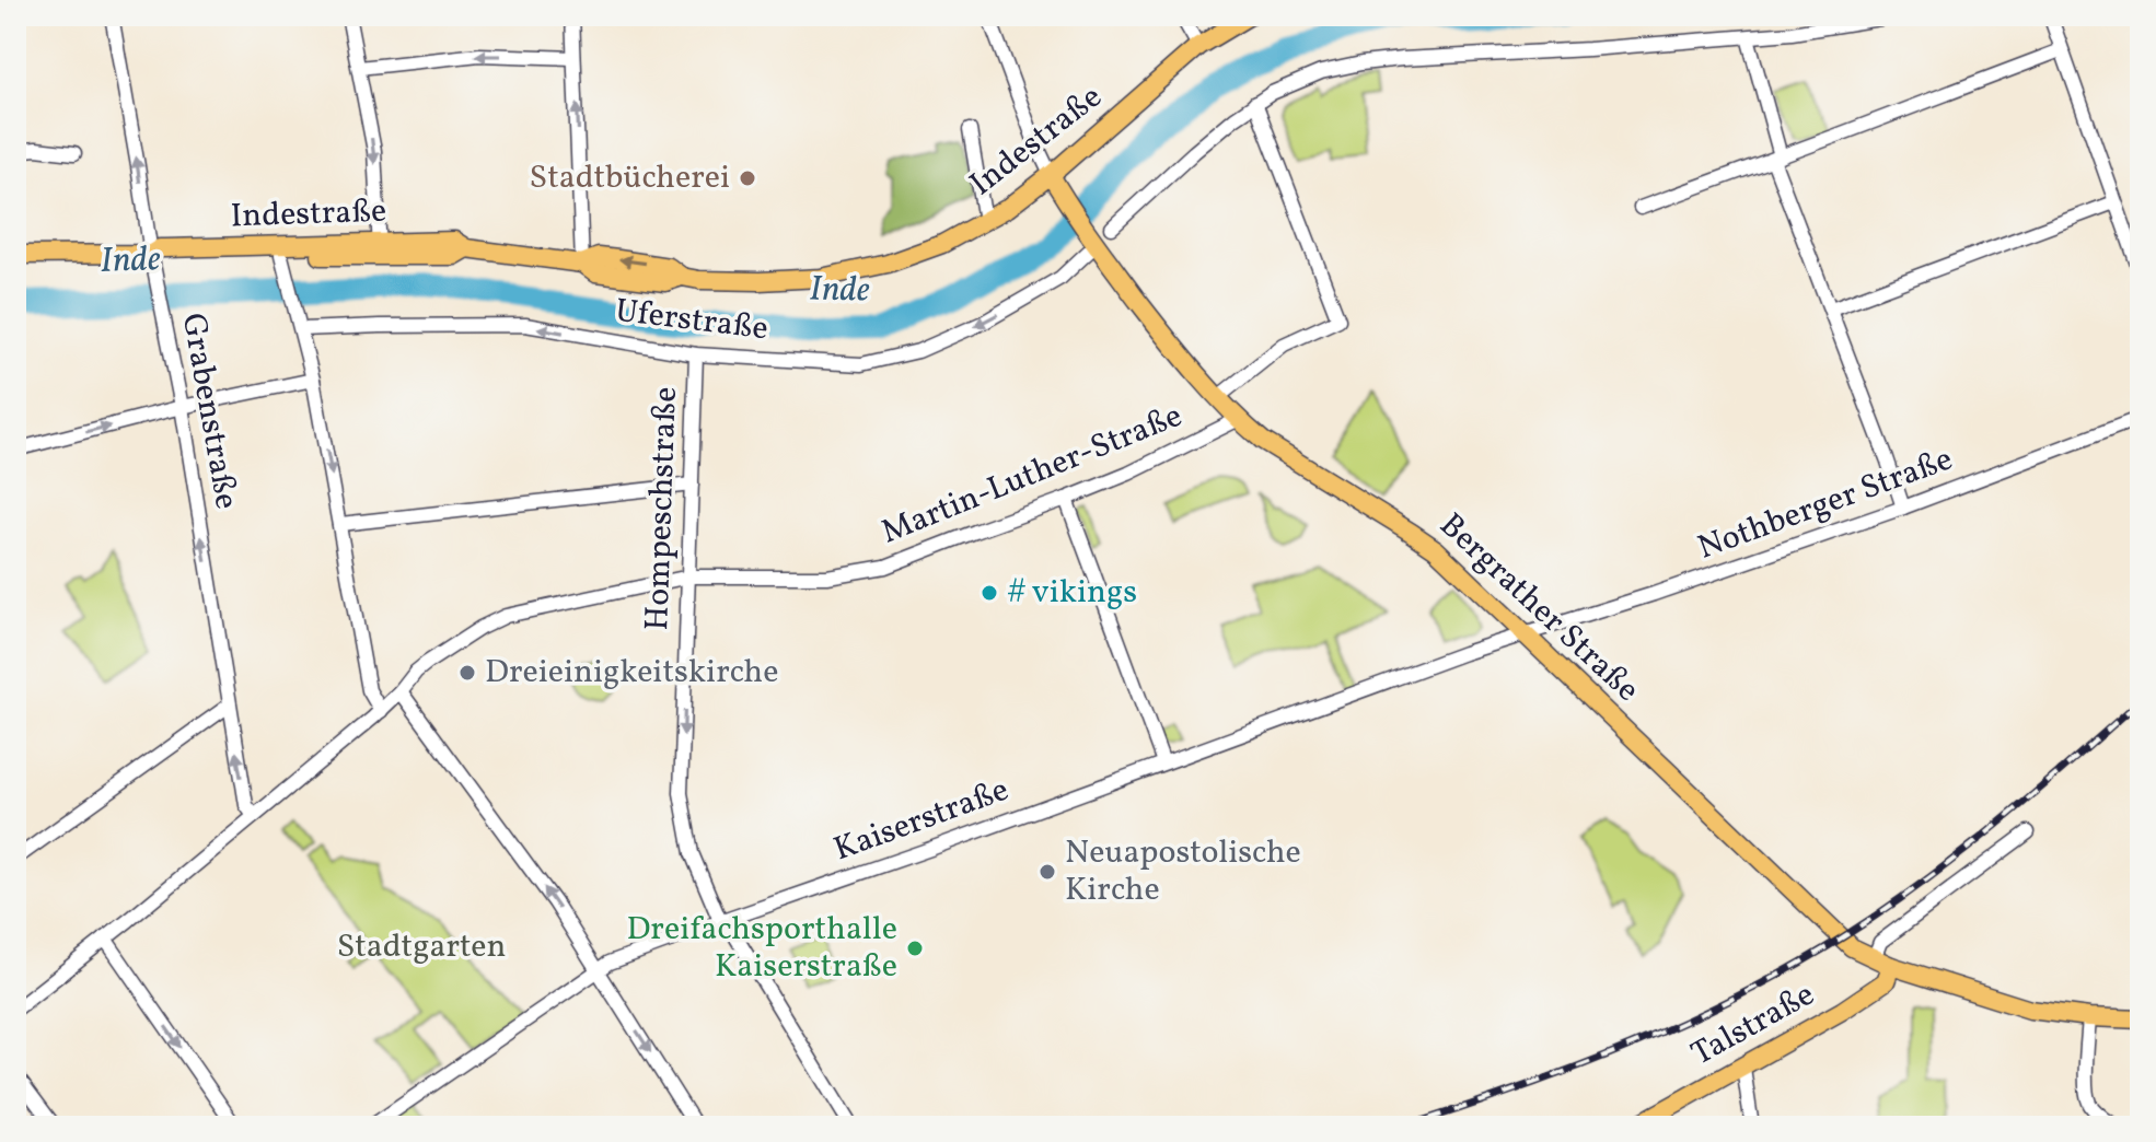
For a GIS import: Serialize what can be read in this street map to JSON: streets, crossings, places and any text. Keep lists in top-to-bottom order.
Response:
{
  "streets": {
    "main road": ["Indestraße", "Bergrather Straße", "Talstraße"],
    "street": [
      "Uferstraße",
      "Grabenstraße",
      "Martin-Luther-Straße",
      "Nothberger Straße",
      "Hompeschstraße",
      "Kaiserstraße"
    ]
  },
  "crossings": [
    ["Indestraße", "Grabenstraße"],
    ["Indestraße", "Bergrather Straße"],
    ["Uferstraße", "Hompeschstraße"],
    ["Uferstraße", "Bergrather Straße"],
    ["Grabenstraße", "Martin-Luther-Straße"],
    ["Martin-Luther-Straße", "Hompeschstraße"],
    ["Martin-Luther-Straße", "Bergrather Straße"],
    ["Nothberger Straße", "Bergrather Straße"],
    ["Nothberger Straße", "Kaiserstraße"],
    ["Hompeschstraße", "Kaiserstraße"],
    ["Bergrather Straße", "Kaiserstraße"],
    ["Bergrather Straße", "Talstraße"]
  ],
  "one_way": ["Uferstraße", "Grabenstraße", "Hompeschstraße"],
  "water": ["Inde"],
  "parks": ["Stadtgarten"],
  "places": [
    "Stadtbücherei",
    "# vikings",
    "Dreieinigkeitskirche",
    "Neuapostolische Kirche",
    "Dreifachsporthalle Kaiserstraße"
  ]
}
